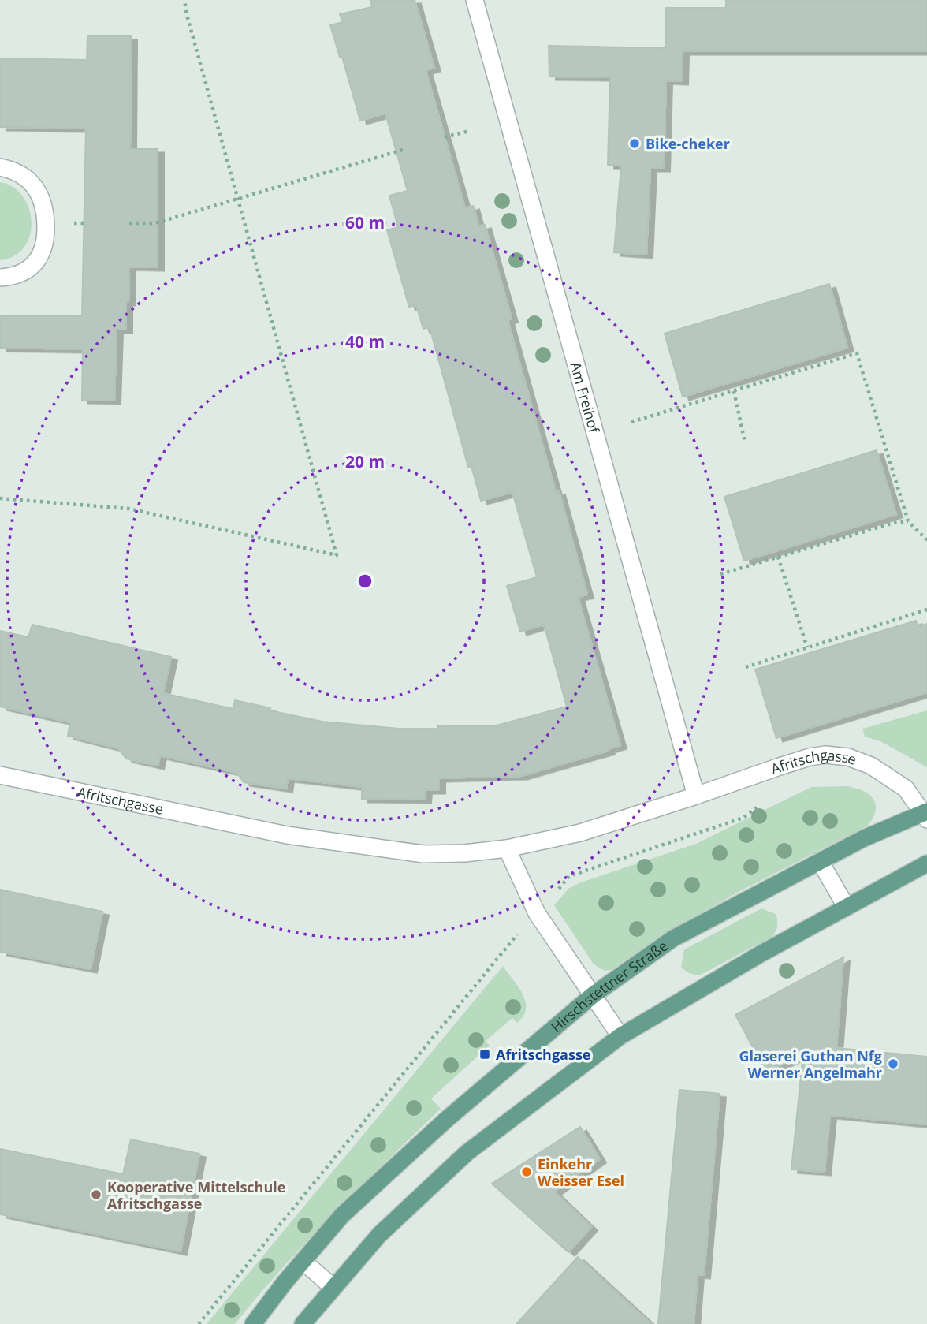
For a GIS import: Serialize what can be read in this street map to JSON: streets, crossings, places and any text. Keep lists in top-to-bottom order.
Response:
{
  "streets": {
    "main road": ["Hirschstettner Straße"],
    "street": ["Am Freihof", "Afritschgasse"]
  },
  "crossings": [
    ["Am Freihof", "Afritschgasse"],
    ["Afritschgasse", "Hirschstettner Straße"]
  ],
  "places": {
    "other": [
      "Bike-cheker",
      "Glaserei Guthan Nfg Werner Angelmahr",
      "Einkehr Weisser Esel",
      "Kooperative Mittelschule Afritschgasse"
    ],
    "transit": ["Afritschgasse"]
  },
  "rings": ["60 m", "40 m", "20 m"]
}
